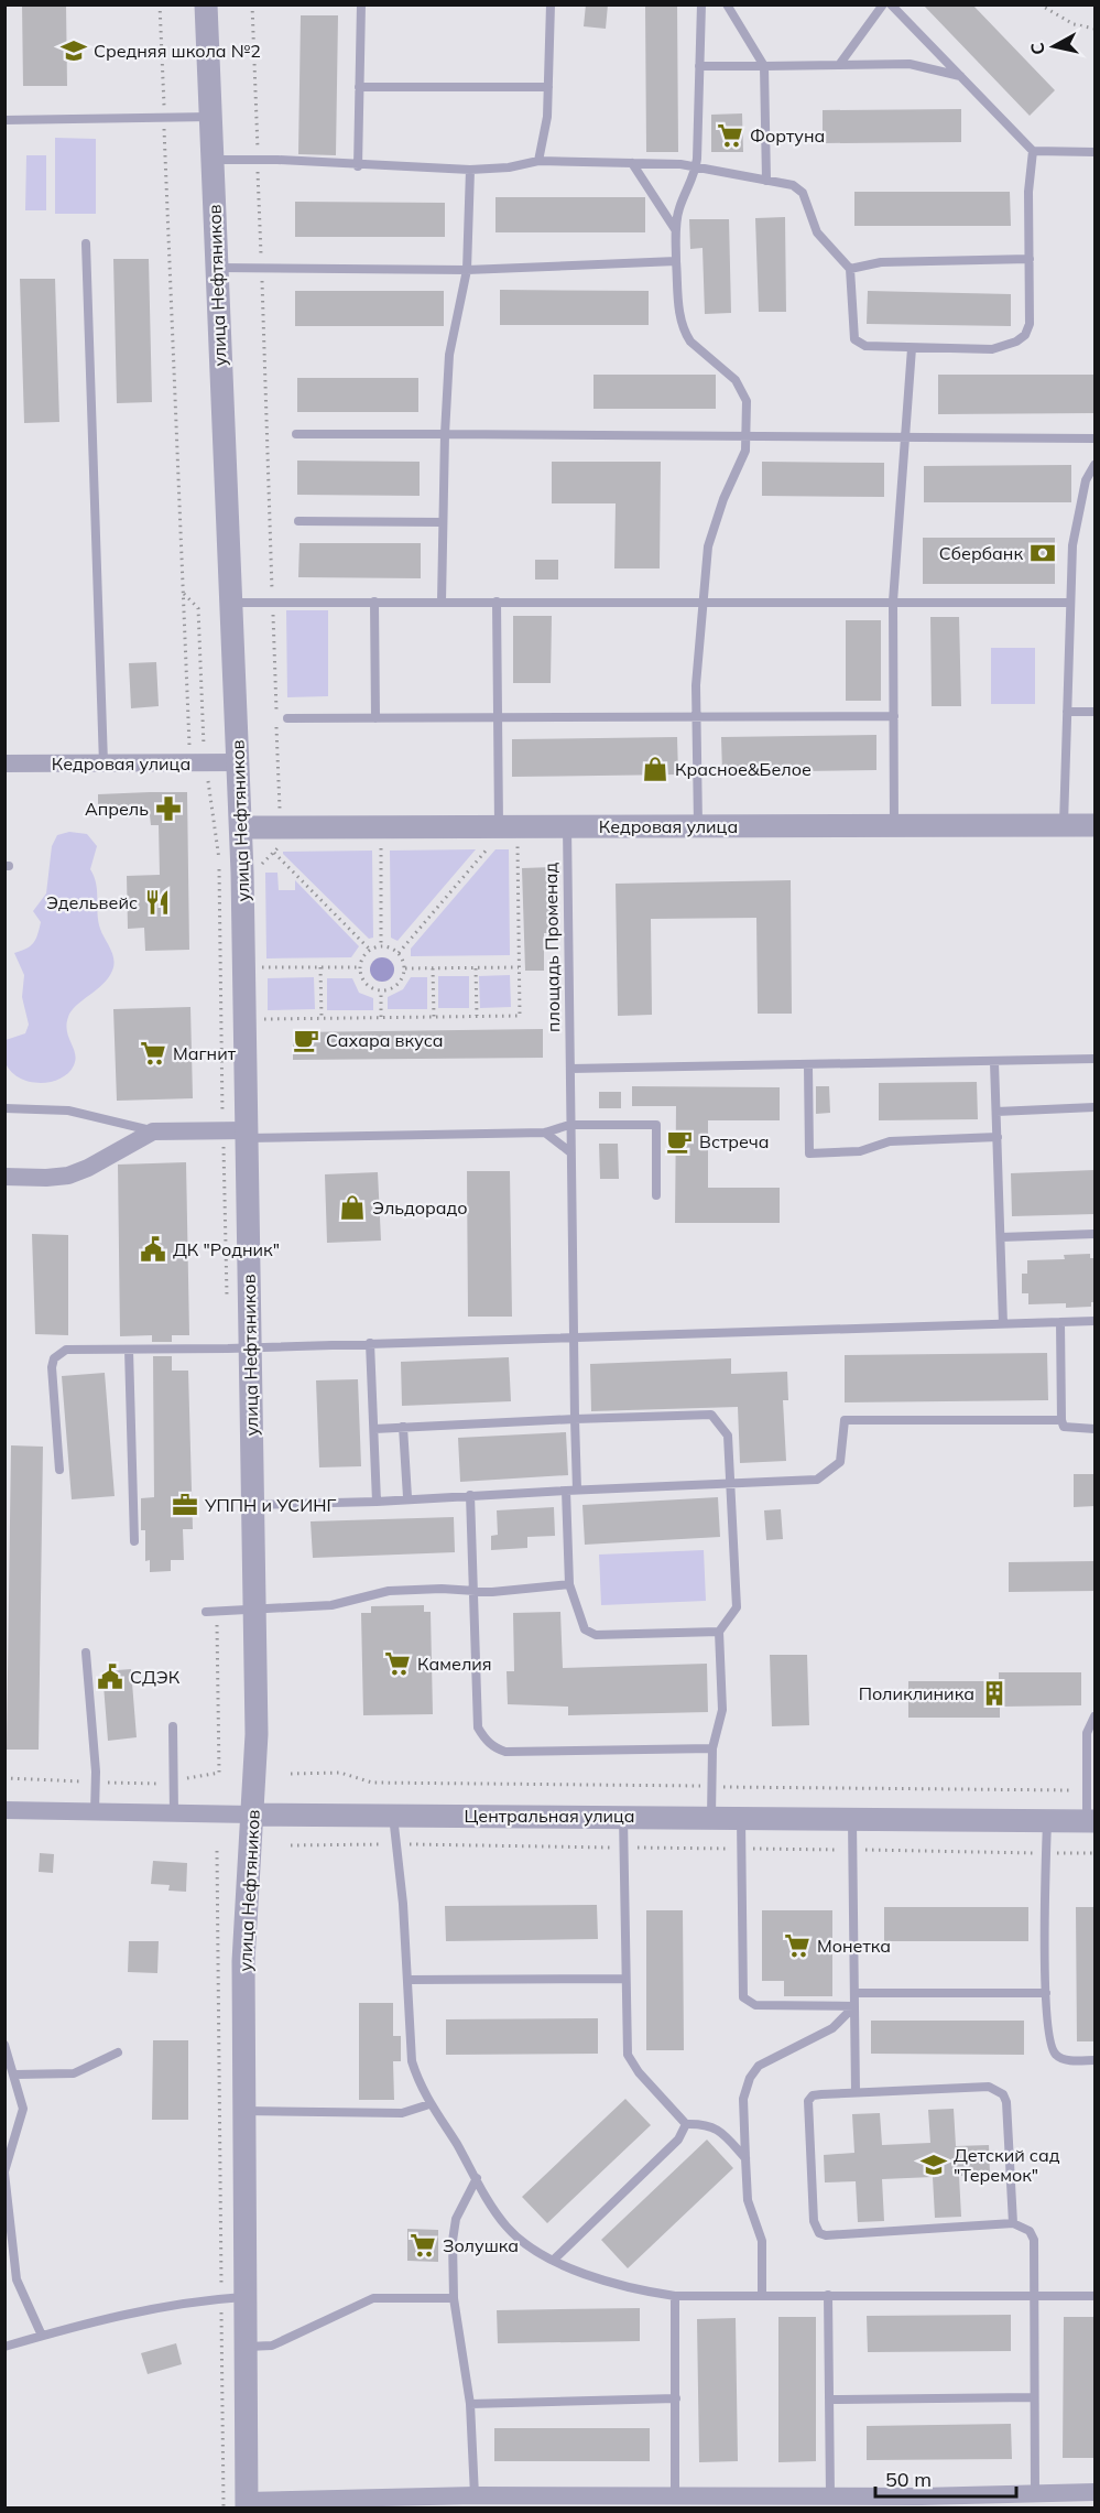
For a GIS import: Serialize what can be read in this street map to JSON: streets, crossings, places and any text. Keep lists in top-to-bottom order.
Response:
{
  "streets": {
    "street": ["улица Нефтяников", "Кедровая улица", "Центральная улица"],
    "lane": ["площадь Променад"]
  },
  "crossings": [
    ["улица Нефтяников", "Кедровая улица"],
    ["улица Нефтяников", "Центральная улица"],
    ["Кедровая улица", "площадь Променад"]
  ],
  "places": {
    "school or university": ["Средняя школа №2", "Детский сад \"Теремок\""],
    "supermarket": [
      "Фортуна",
      "Магнит",
      "Камелия",
      "Монетка",
      "Золушка"
    ],
    "bank": ["Сбербанк"],
    "shop": ["Красное&Белое", "Эльдорадо"],
    "pharmacy": ["Апрель"],
    "restaurant": ["Эдельвейс"],
    "cafe": ["Сахара вкуса", "Встреча"],
    "public building": ["ДК \"Родник\"", "СДЭК"],
    "office": ["УППН и УСИНГ"],
    "building": ["Поликлиника"]
  },
  "scale_bar": "50 m",
  "north": "left"
}
